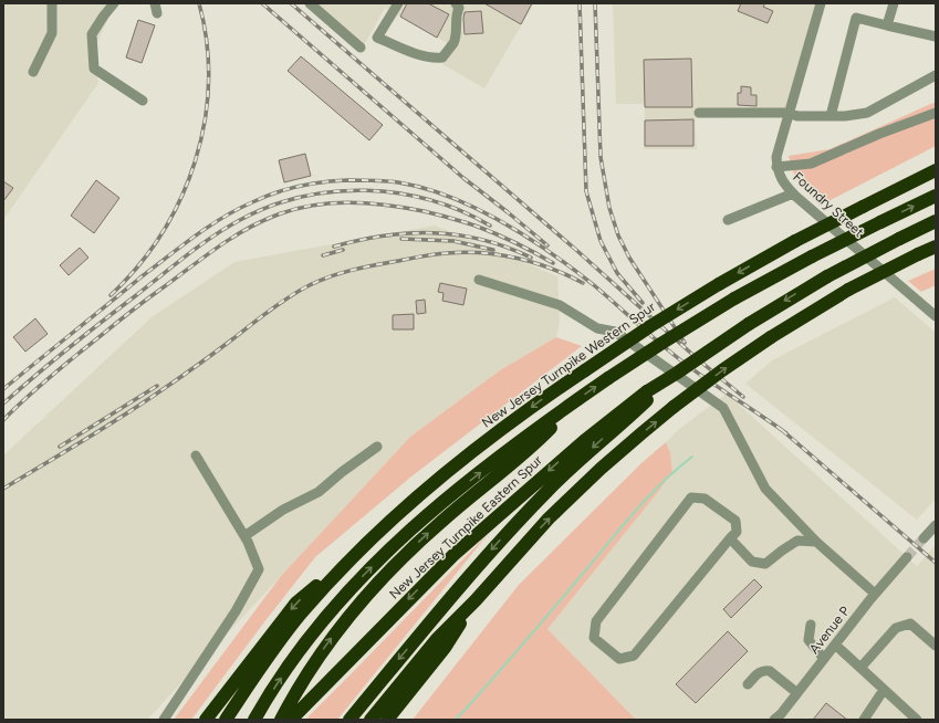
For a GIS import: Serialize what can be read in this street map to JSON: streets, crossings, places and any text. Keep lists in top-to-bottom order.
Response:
{
  "streets": {
    "highway": ["New Jersey Turnpike Western Spur", "New Jersey Turnpike Eastern Spur"],
    "street": ["Foundry Street", "Avenue P"]
  }
}
